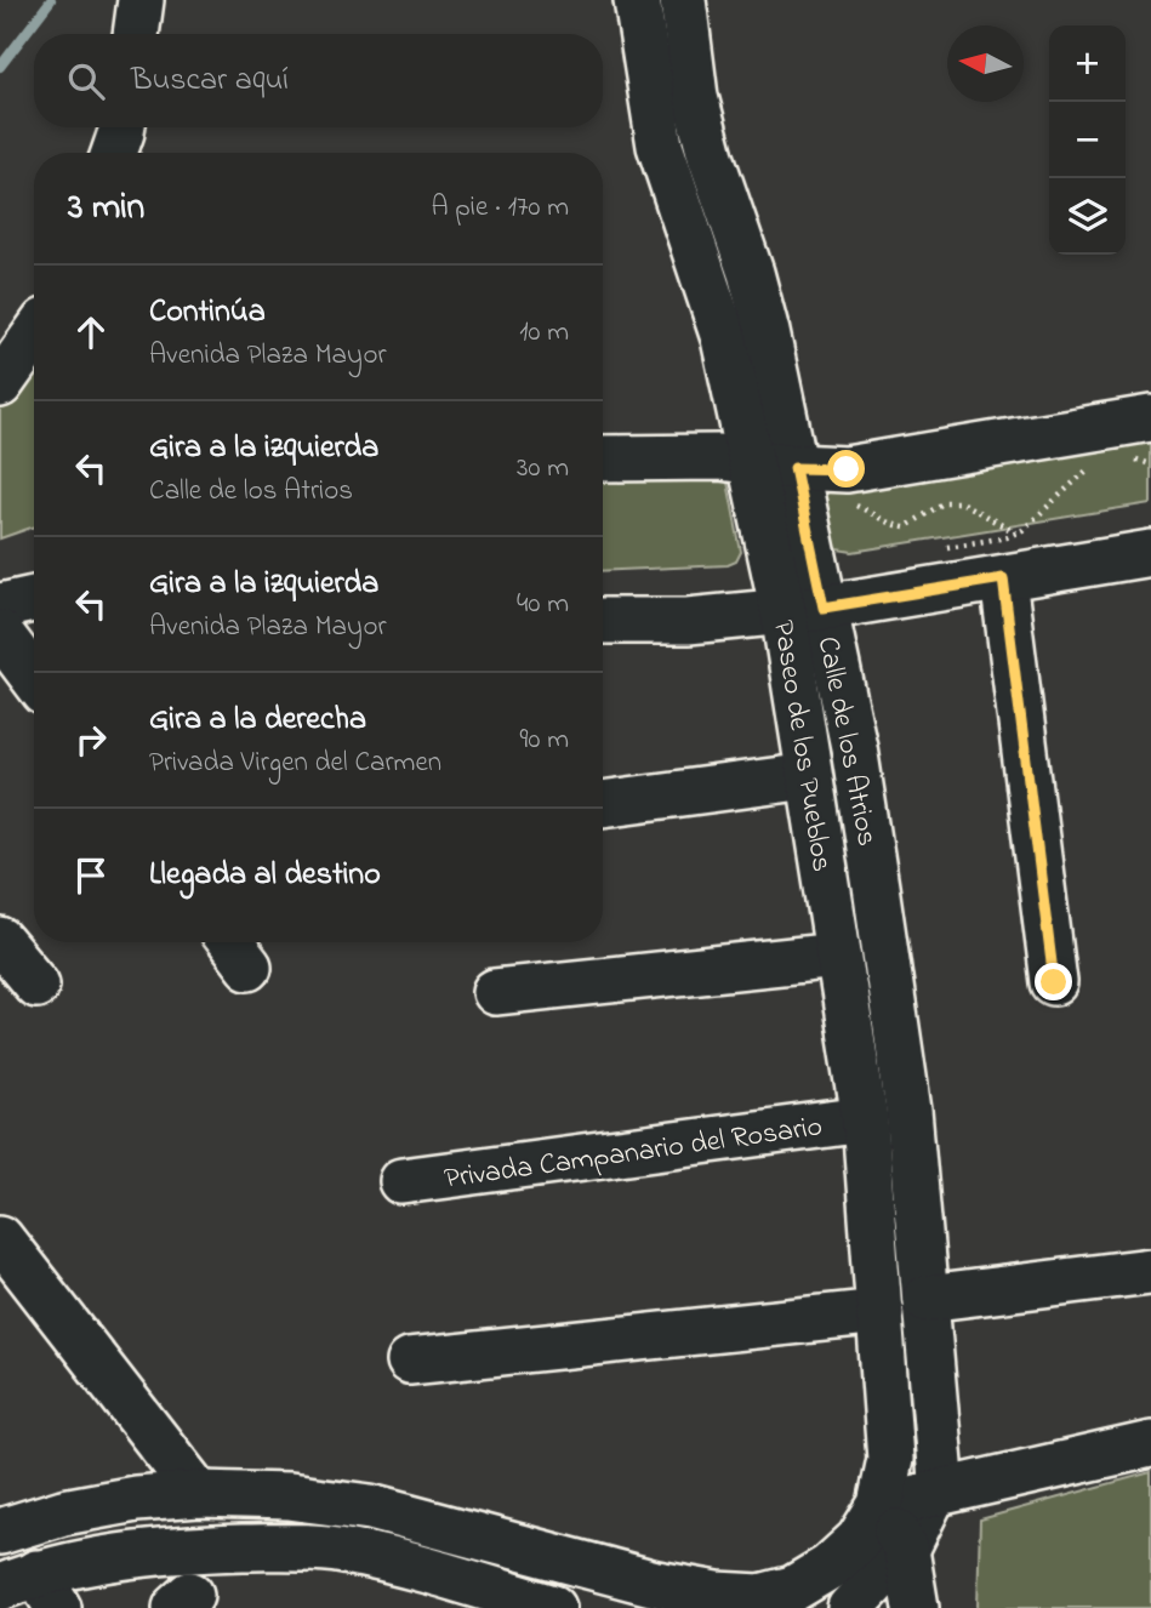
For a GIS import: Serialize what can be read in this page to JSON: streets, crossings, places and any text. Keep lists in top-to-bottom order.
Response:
{
  "streets": {
    "street": ["Calle de los Atrios", "Paseo de los Pueblos", "Privada Campanario del Rosario"]
  },
  "crossings": [
    ["Calle de los Atrios", "Paseo de los Pueblos"],
    ["Paseo de los Pueblos", "Privada Campanario del Rosario"]
  ],
  "north": "left",
  "page": {
    "map_buttons": ["+", "−"],
    "search": "Buscar aquí",
    "heading": ["3 min", "A pie · 170 m"],
    "list": [
      ["Continúa", "Avenida Plaza Mayor", "10 m"],
      ["Gira a la izquierda", "Calle de los Atrios", "30 m"],
      ["Gira a la izquierda", "Avenida Plaza Mayor", "40 m"],
      ["Gira a la derecha", "Privada Virgen del Carmen", "90 m"],
      "Llegada al destino"
    ]
  }
}
